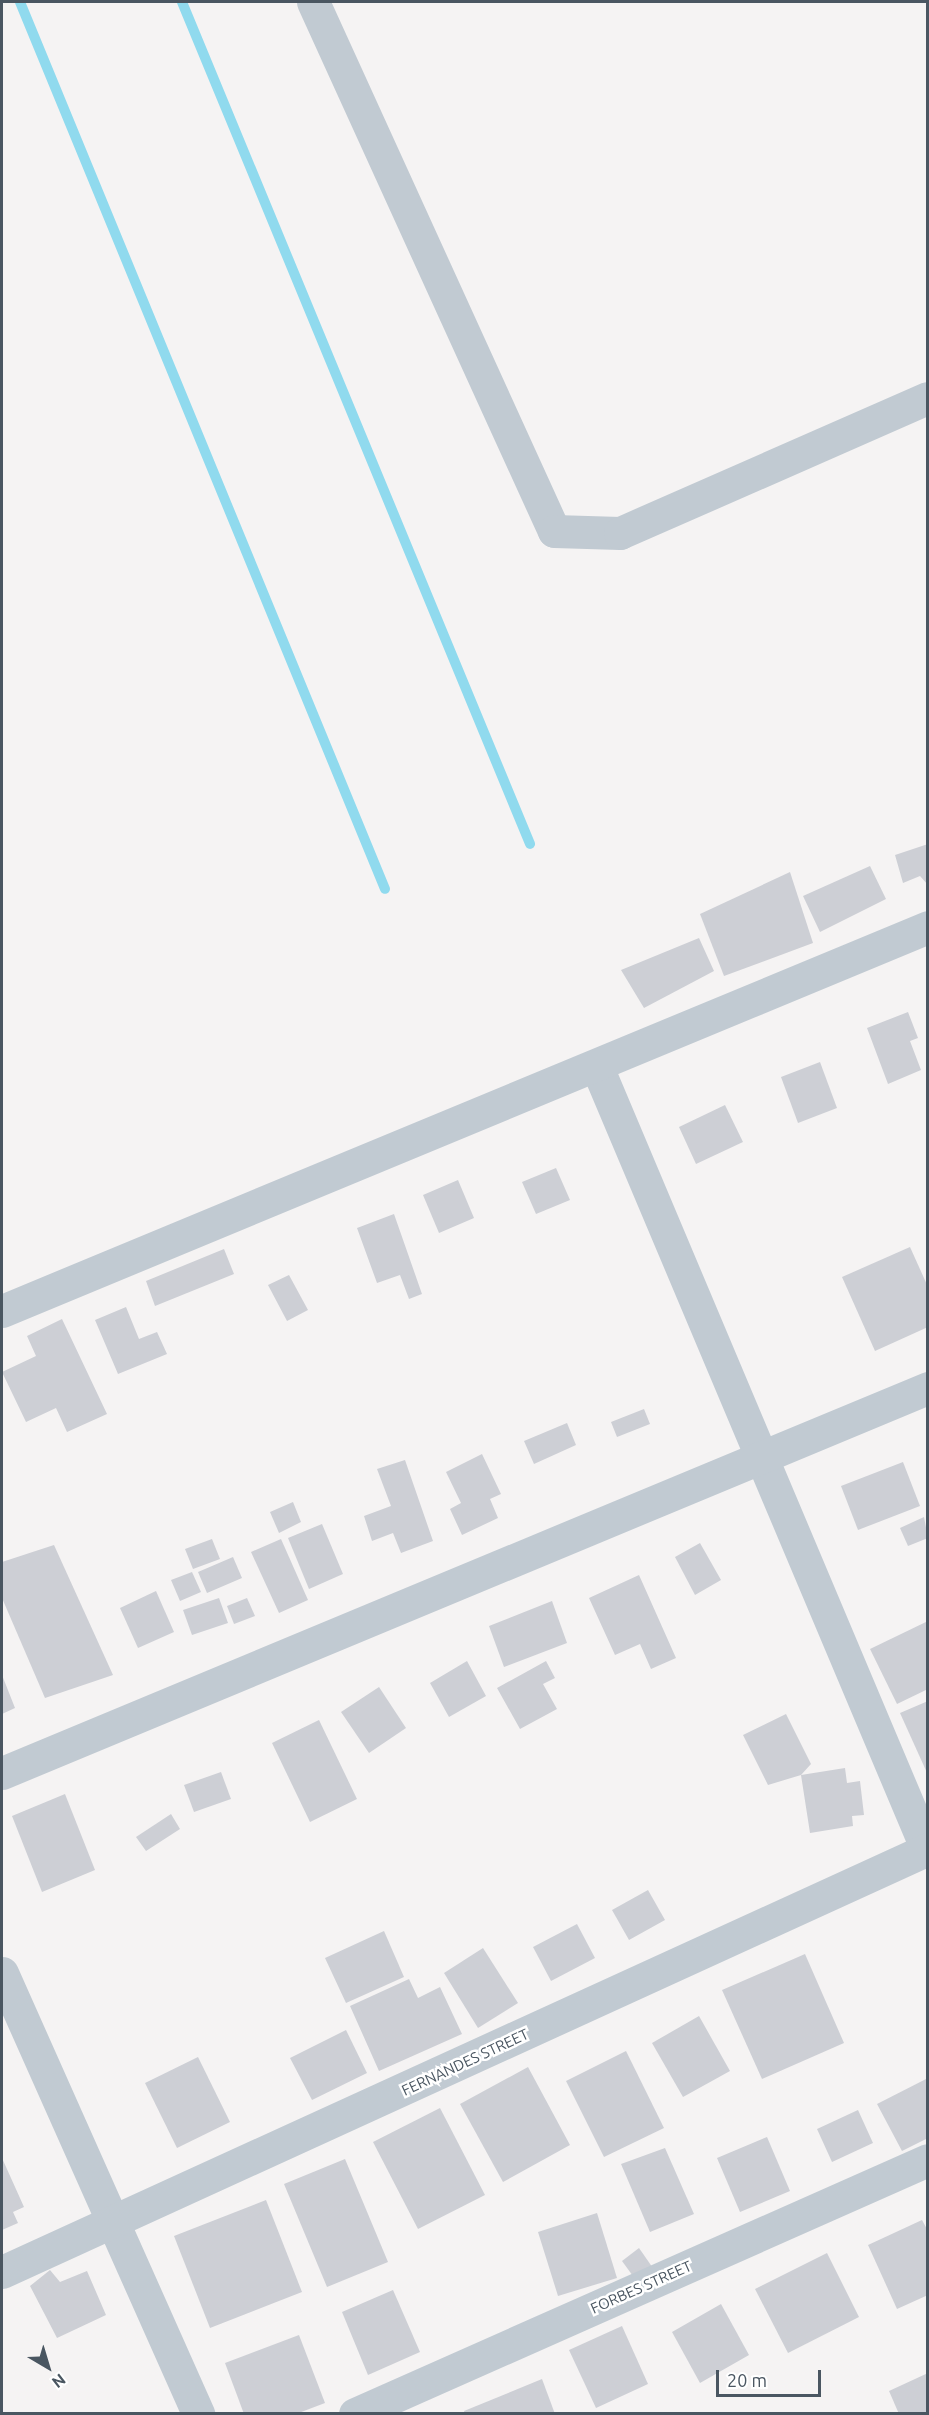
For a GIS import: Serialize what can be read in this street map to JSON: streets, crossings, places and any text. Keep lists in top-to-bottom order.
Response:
{
  "streets": {
    "street": ["FERNANDES STREET", "FORBES STREET"]
  },
  "scale_bar": "20 m",
  "north": "bottom right"
}
